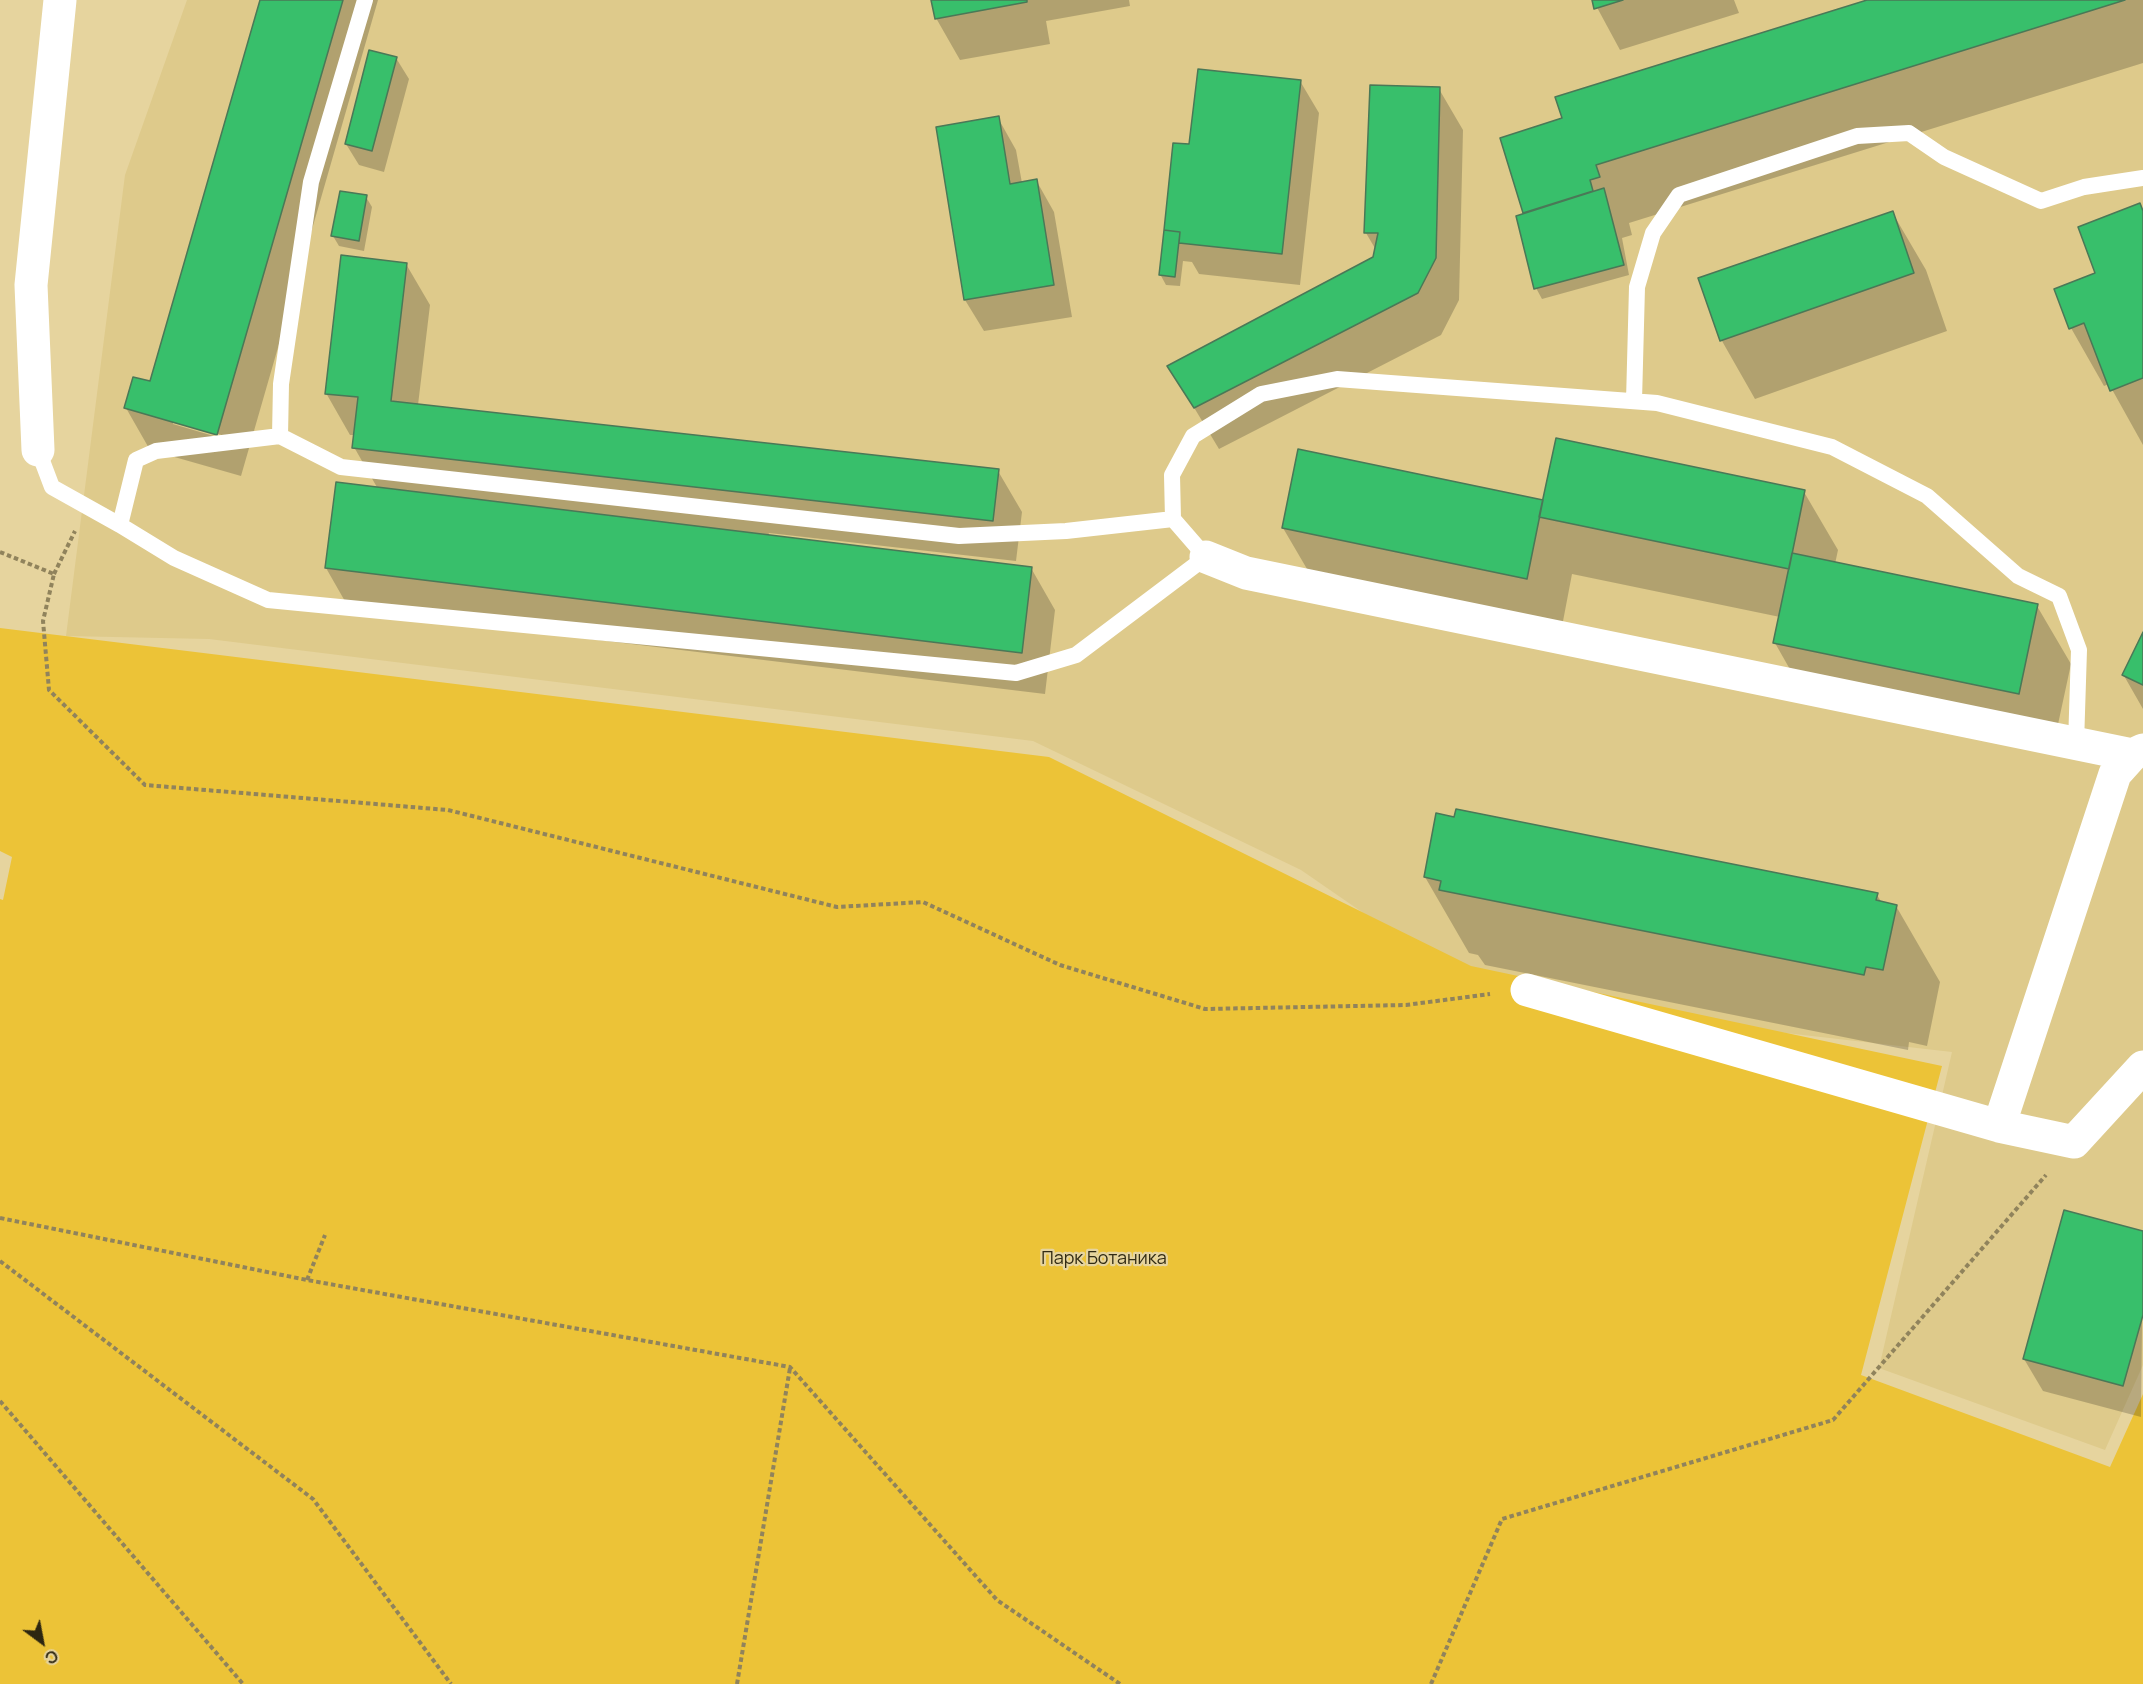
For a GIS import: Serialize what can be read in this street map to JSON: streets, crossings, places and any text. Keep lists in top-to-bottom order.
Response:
{
  "parks": ["Парк Ботаника"],
  "north": "bottom right"
}
